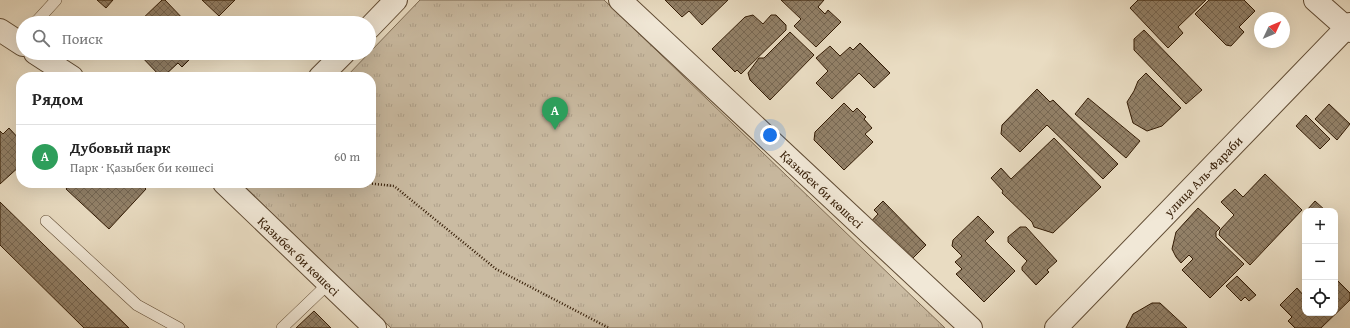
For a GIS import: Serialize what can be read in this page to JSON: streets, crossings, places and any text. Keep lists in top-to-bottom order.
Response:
{
  "streets": {
    "street": ["улица Аль-Фараби", "Қазыбек би көшесі"]
  },
  "north": "top right",
  "page": {
    "search": "Поиск",
    "heading": "Рядом",
    "pins": "A",
    "list": [
      {
        "mark": "A",
        "name": "Дубовый парк",
        "note": "Парк · Қазыбек би көшесі",
        "value": "60 m"
      }
    ],
    "map_buttons": ["+", "−"]
  }
}
